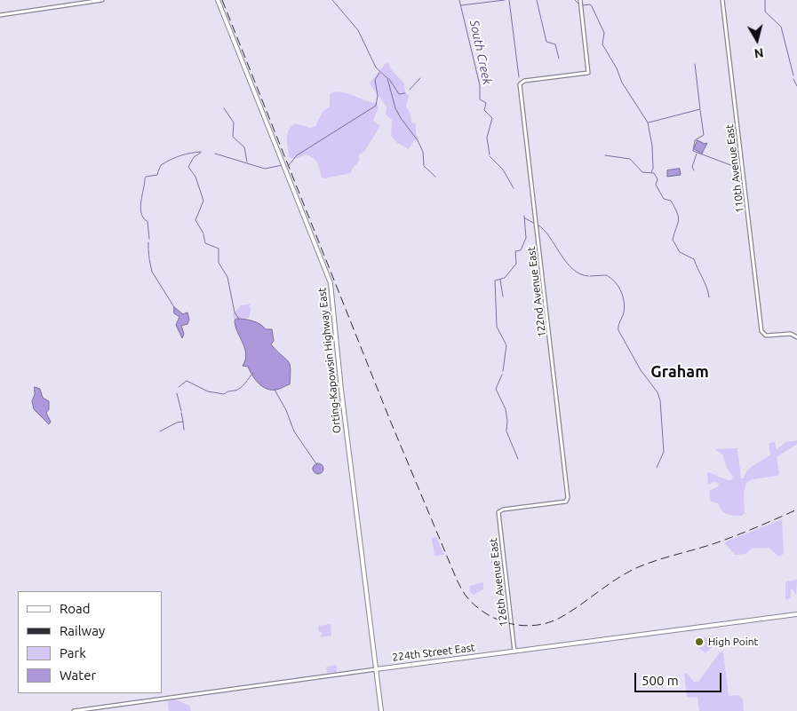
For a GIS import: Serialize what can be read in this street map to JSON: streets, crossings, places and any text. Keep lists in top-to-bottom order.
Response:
{
  "streets": {
    "main road": ["Orting-Kapowsin Highway East", "224th Street East"],
    "street": ["110th Avenue East", "122nd Avenue East", "126th Avenue East"]
  },
  "crossings": [
    ["122nd Avenue East", "126th Avenue East"],
    ["Orting-Kapowsin Highway East", "224th Street East"],
    ["126th Avenue East", "224th Street East"]
  ],
  "districts": ["Graham"],
  "water": ["South Creek"],
  "places": ["High Point"],
  "legend": [
    "Road",
    "Railway",
    "Park",
    "Water"
  ],
  "scale_bar": "500 m",
  "north": "bottom"
}
